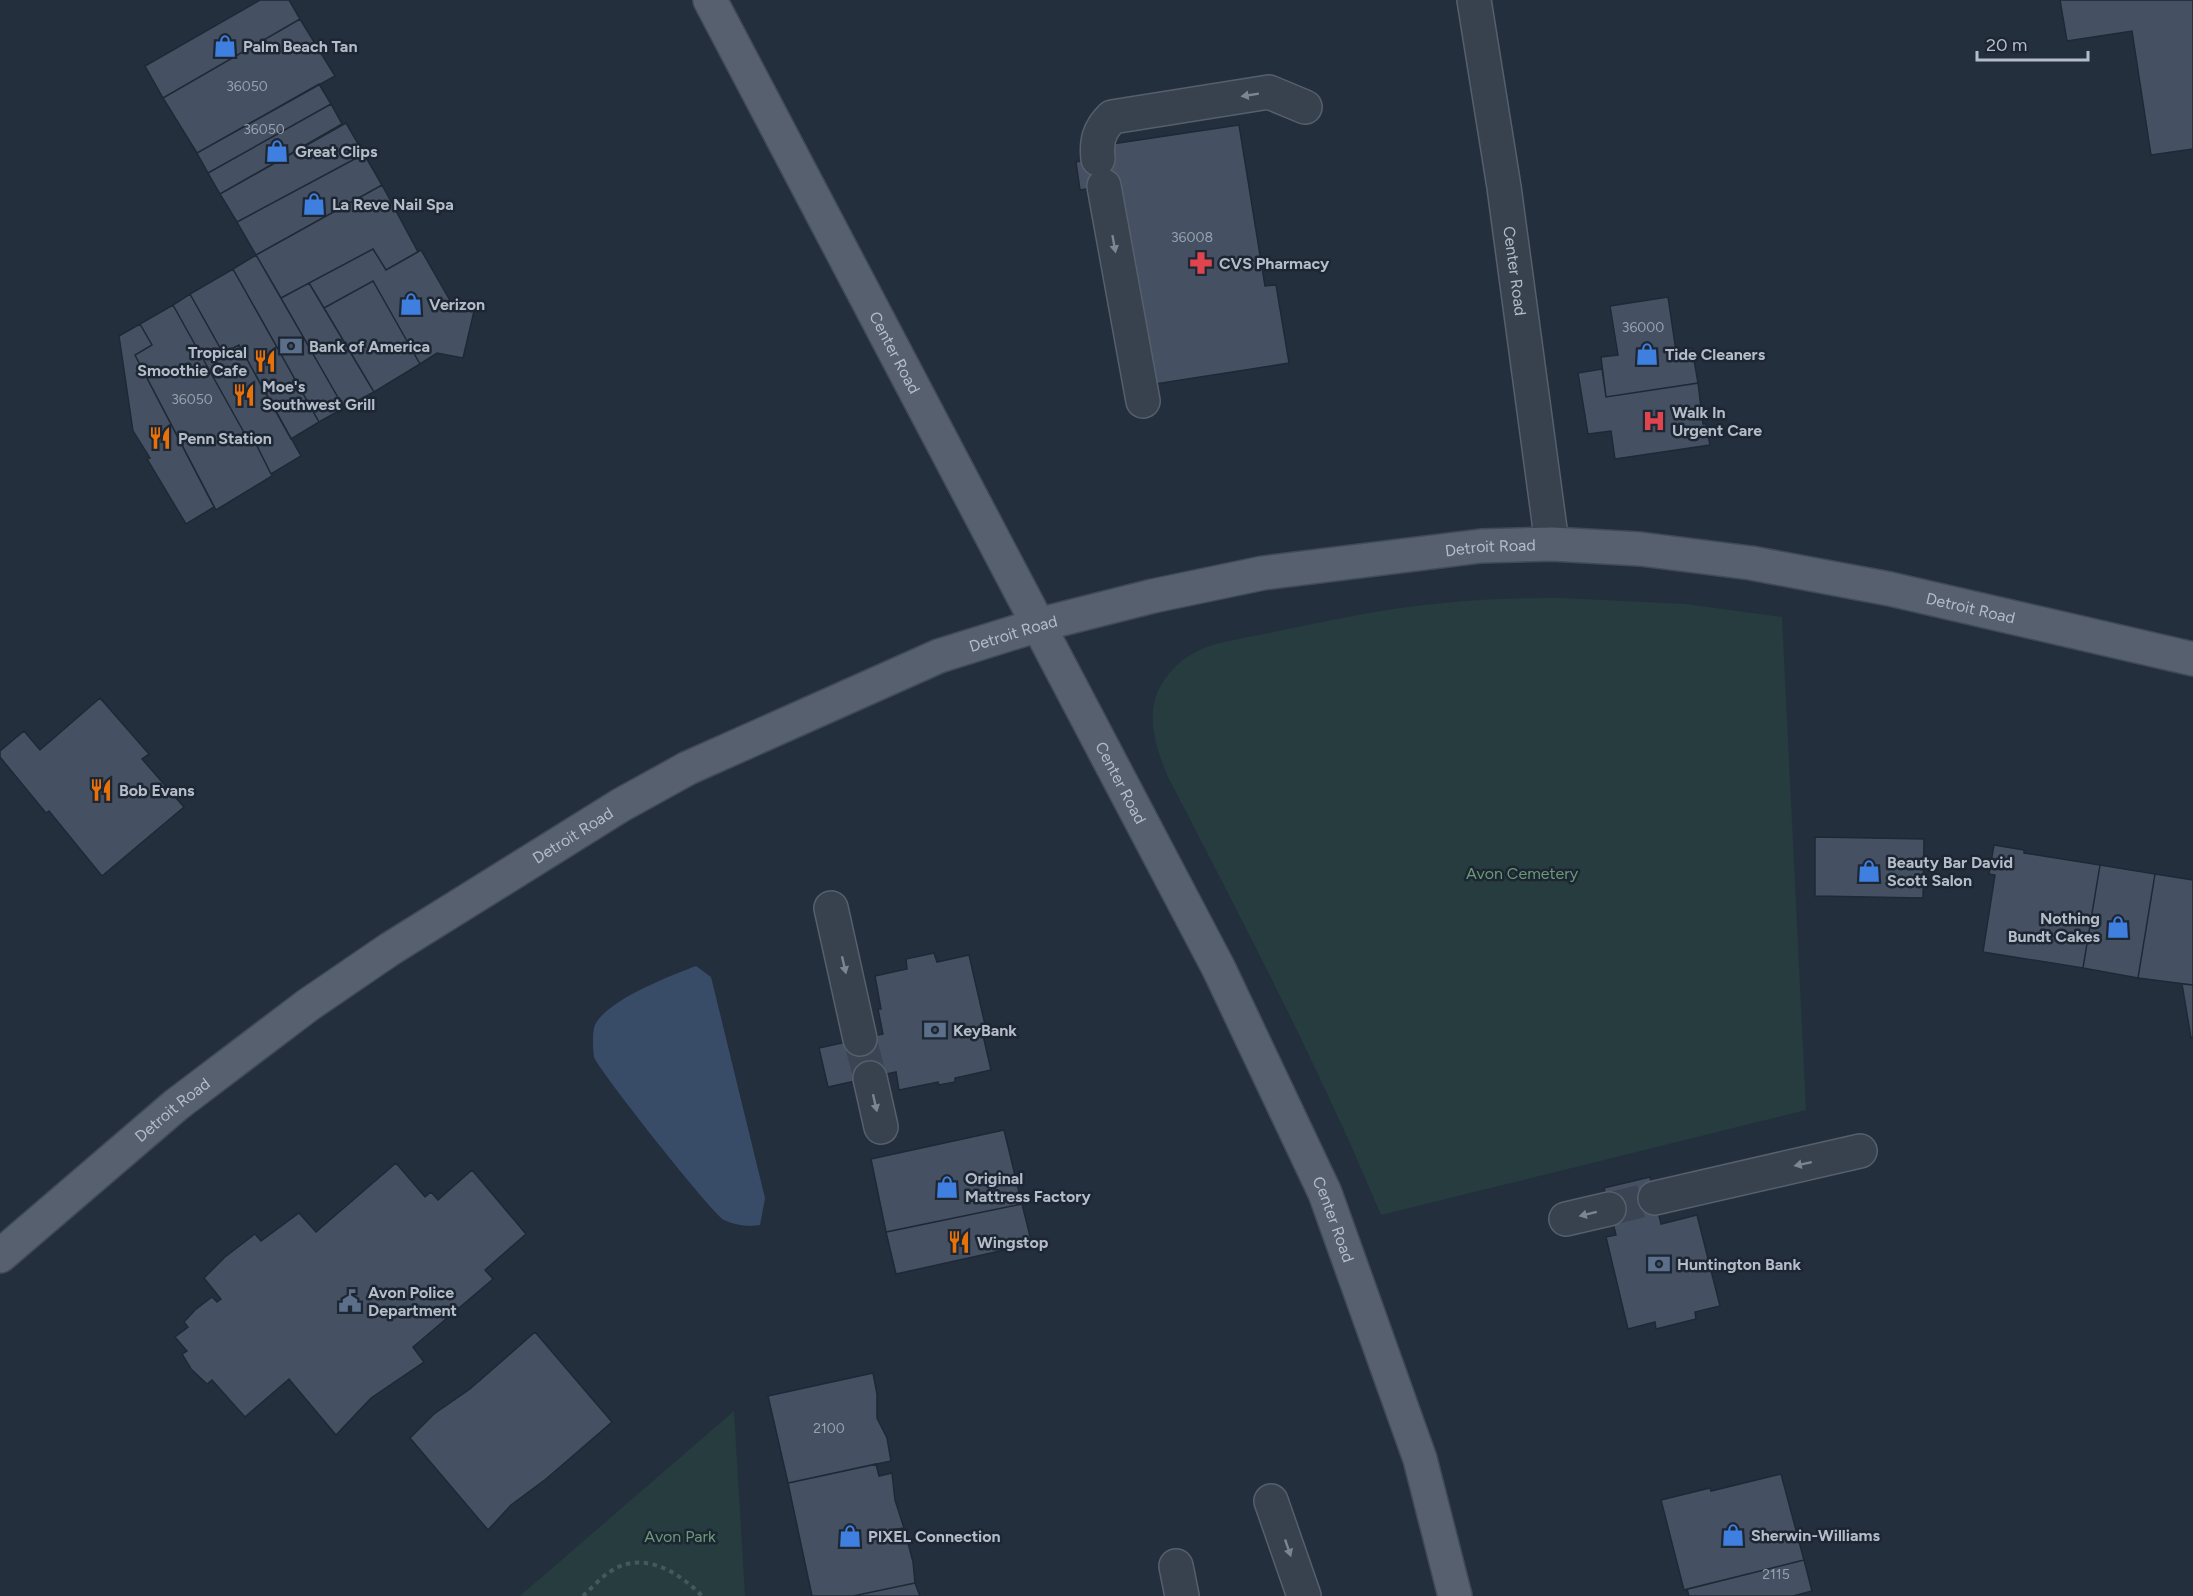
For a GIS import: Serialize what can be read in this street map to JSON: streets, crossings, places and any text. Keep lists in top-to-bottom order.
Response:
{
  "streets": {
    "main road": ["Center Road", "Detroit Road"]
  },
  "crossings": [
    ["Center Road", "Detroit Road"]
  ],
  "parks": ["Avon Cemetery", "Avon Park"],
  "places": {
    "shop": [
      "Palm Beach Tan",
      "Great Clips",
      "La Reve Nail Spa",
      "Verizon",
      "Tide Cleaners",
      "Beauty Bar David Scott Salon",
      "Nothing Bundt Cakes",
      "Original Mattress Factory",
      "Sherwin-Williams",
      "PIXEL Connection"
    ],
    "pharmacy": ["CVS Pharmacy"],
    "bank": ["Bank of America", "KeyBank", "Huntington Bank"],
    "restaurant": [
      "Tropical Smoothie Cafe",
      "Moe's Southwest Grill",
      "Penn Station",
      "Bob Evans",
      "Wingstop"
    ],
    "hospital": ["Walk In Urgent Care"],
    "public building": ["Avon Police Department"]
  },
  "house_numbers": [
    "36050",
    "36050",
    "36008",
    "36000",
    "36050",
    "2100",
    "2115"
  ],
  "scale_bar": "20 m"
}
